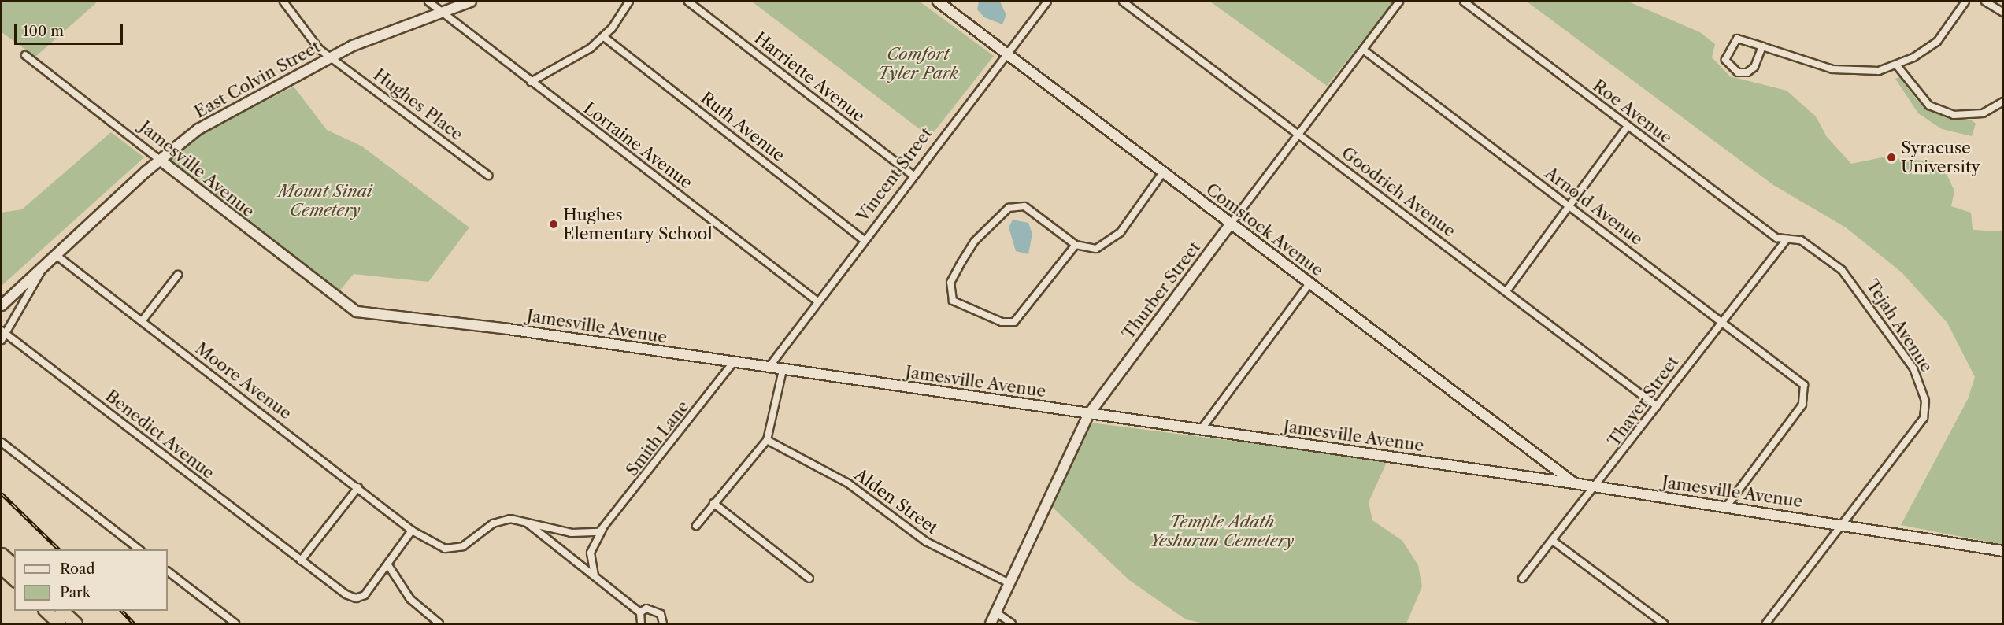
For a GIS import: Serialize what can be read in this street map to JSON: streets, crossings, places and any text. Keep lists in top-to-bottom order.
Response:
{
  "streets": {
    "street": [
      "Harriette Avenue",
      "East Colvin Street",
      "Hughes Place",
      "Roe Avenue",
      "Ruth Avenue",
      "Lorraine Avenue",
      "Jamesville Avenue",
      "Vincent Street",
      "Goodrich Avenue",
      "Arnold Avenue",
      "Comstock Avenue",
      "Thurber Street",
      "Tejah Avenue",
      "Moore Avenue",
      "Thayer Street",
      "Benedict Avenue",
      "Smith Lane",
      "Alden Street"
    ]
  },
  "crossings": [
    ["Harriette Avenue", "Vincent Street"],
    ["East Colvin Street", "Hughes Place"],
    ["East Colvin Street", "Lorraine Avenue"],
    ["East Colvin Street", "Jamesville Avenue"],
    ["East Colvin Street", "Moore Avenue"],
    ["East Colvin Street", "Benedict Avenue"],
    ["Roe Avenue", "Tejah Avenue"],
    ["Roe Avenue", "Thayer Street"],
    ["Ruth Avenue", "Vincent Street"],
    ["Lorraine Avenue", "Vincent Street"],
    ["Jamesville Avenue", "Vincent Street"],
    ["Jamesville Avenue", "Arnold Avenue"],
    ["Jamesville Avenue", "Comstock Avenue"],
    ["Jamesville Avenue", "Thurber Street"],
    ["Jamesville Avenue", "Tejah Avenue"],
    ["Jamesville Avenue", "Thayer Street"],
    ["Jamesville Avenue", "Smith Lane"],
    ["Vincent Street", "Comstock Avenue"],
    ["Goodrich Avenue", "Thurber Street"],
    ["Goodrich Avenue", "Thayer Street"],
    ["Arnold Avenue", "Thurber Street"],
    ["Arnold Avenue", "Thayer Street"],
    ["Comstock Avenue", "Thurber Street"],
    ["Thurber Street", "Alden Street"],
    ["Tejah Avenue", "Thayer Street"]
  ],
  "parks": ["Comfort Tyler Park", "Mount Sinai Cemetery", "Temple Adath Yeshurun Cemetery"],
  "places": ["Syracuse University", "Hughes Elementary School"],
  "legend": ["Road", "Park"],
  "scale_bar": "100 m"
}
